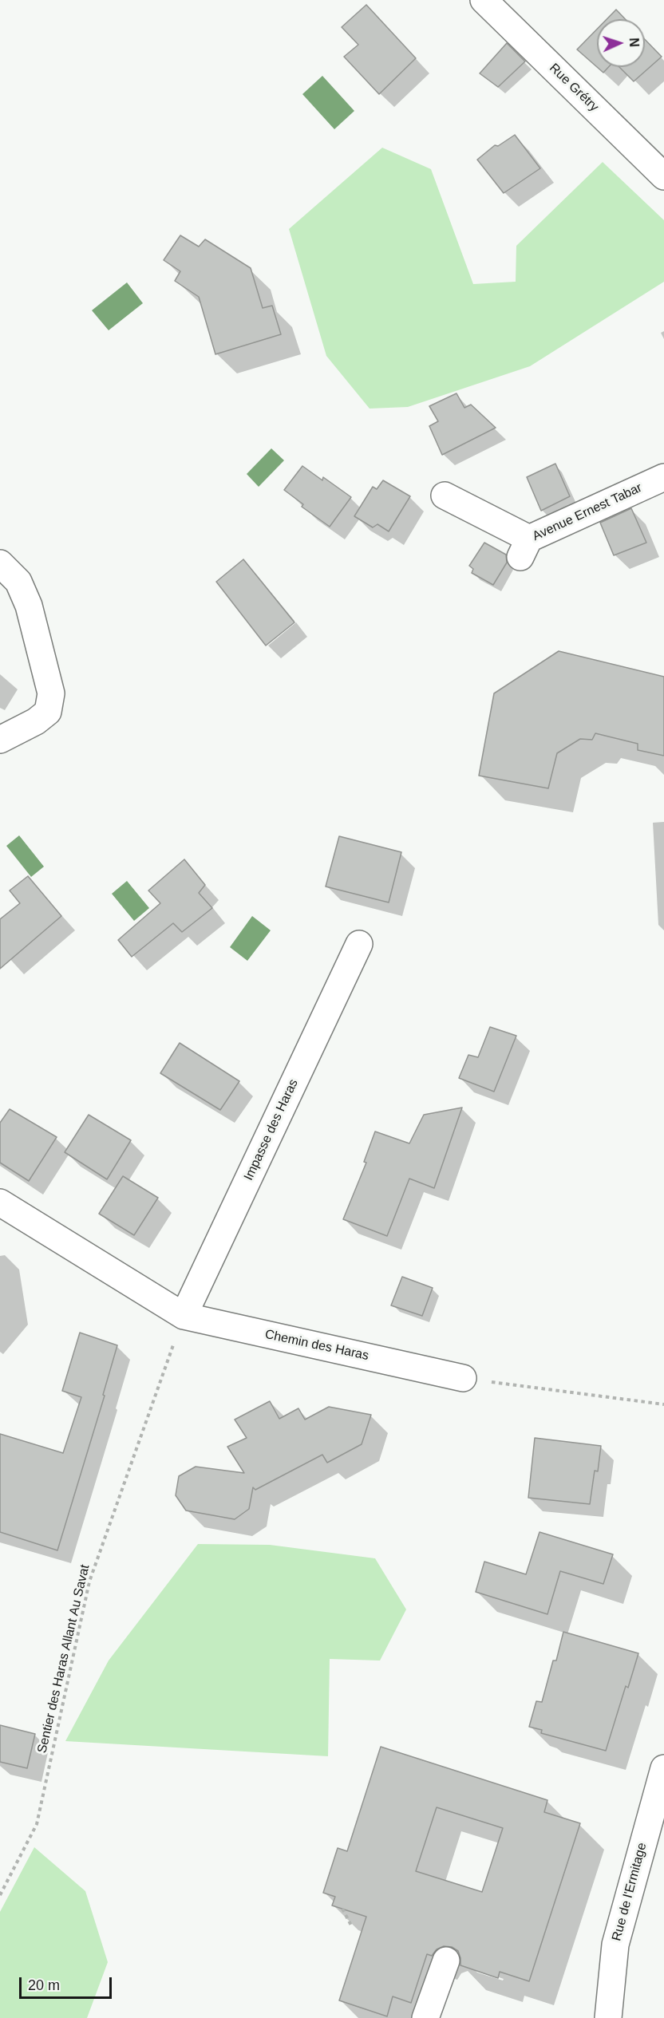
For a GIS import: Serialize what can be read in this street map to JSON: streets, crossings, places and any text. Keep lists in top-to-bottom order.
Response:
{
  "streets": {
    "street": [
      "Rue Grétry",
      "Avenue Ernest Tabar",
      "Impasse des Haras",
      "Chemin des Haras",
      "Rue de l'Ermitage"
    ],
    "path": ["Sentier des Haras Allant Au Savat"]
  },
  "crossings": [
    ["Impasse des Haras", "Chemin des Haras"],
    ["Impasse des Haras", "Sentier des Haras Allant Au Savat"],
    ["Chemin des Haras", "Sentier des Haras Allant Au Savat"]
  ],
  "scale_bar": "20 m",
  "north": "right"
}
